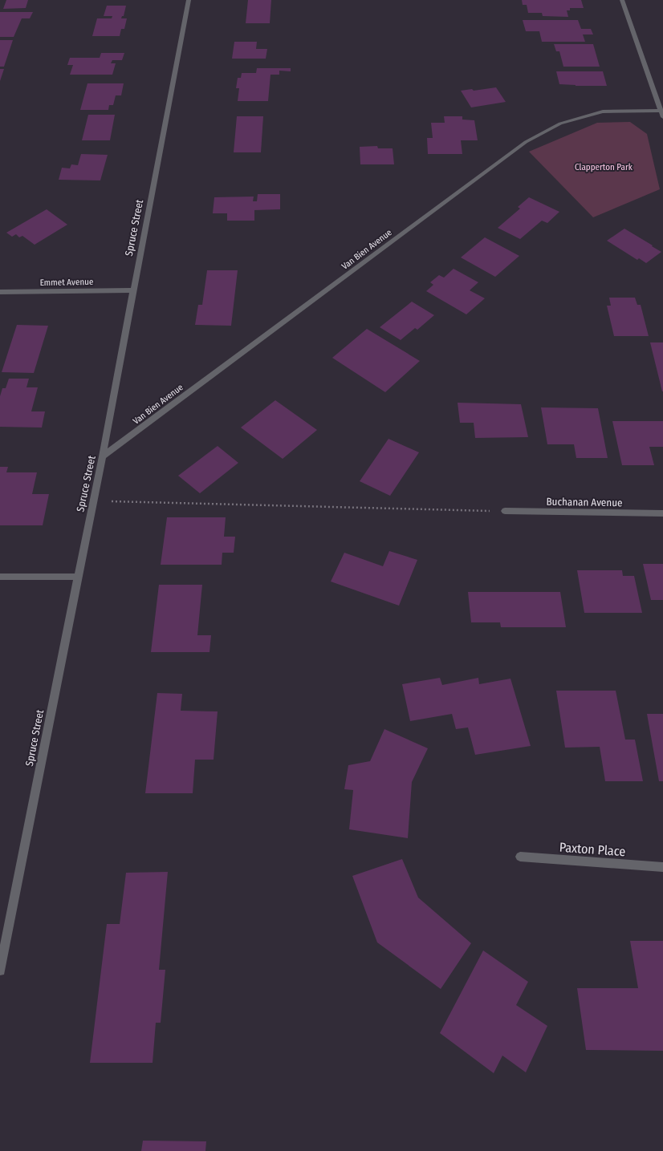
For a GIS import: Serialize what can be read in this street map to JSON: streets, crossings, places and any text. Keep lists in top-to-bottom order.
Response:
{
  "streets": {
    "street": [
      "Spruce Street",
      "Van Bien Avenue",
      "Emmet Avenue",
      "Buchanan Avenue",
      "Paxton Place"
    ]
  },
  "crossings": [
    ["Spruce Street", "Van Bien Avenue"],
    ["Spruce Street", "Emmet Avenue"]
  ],
  "parks": ["Clapperton Park"]
}
